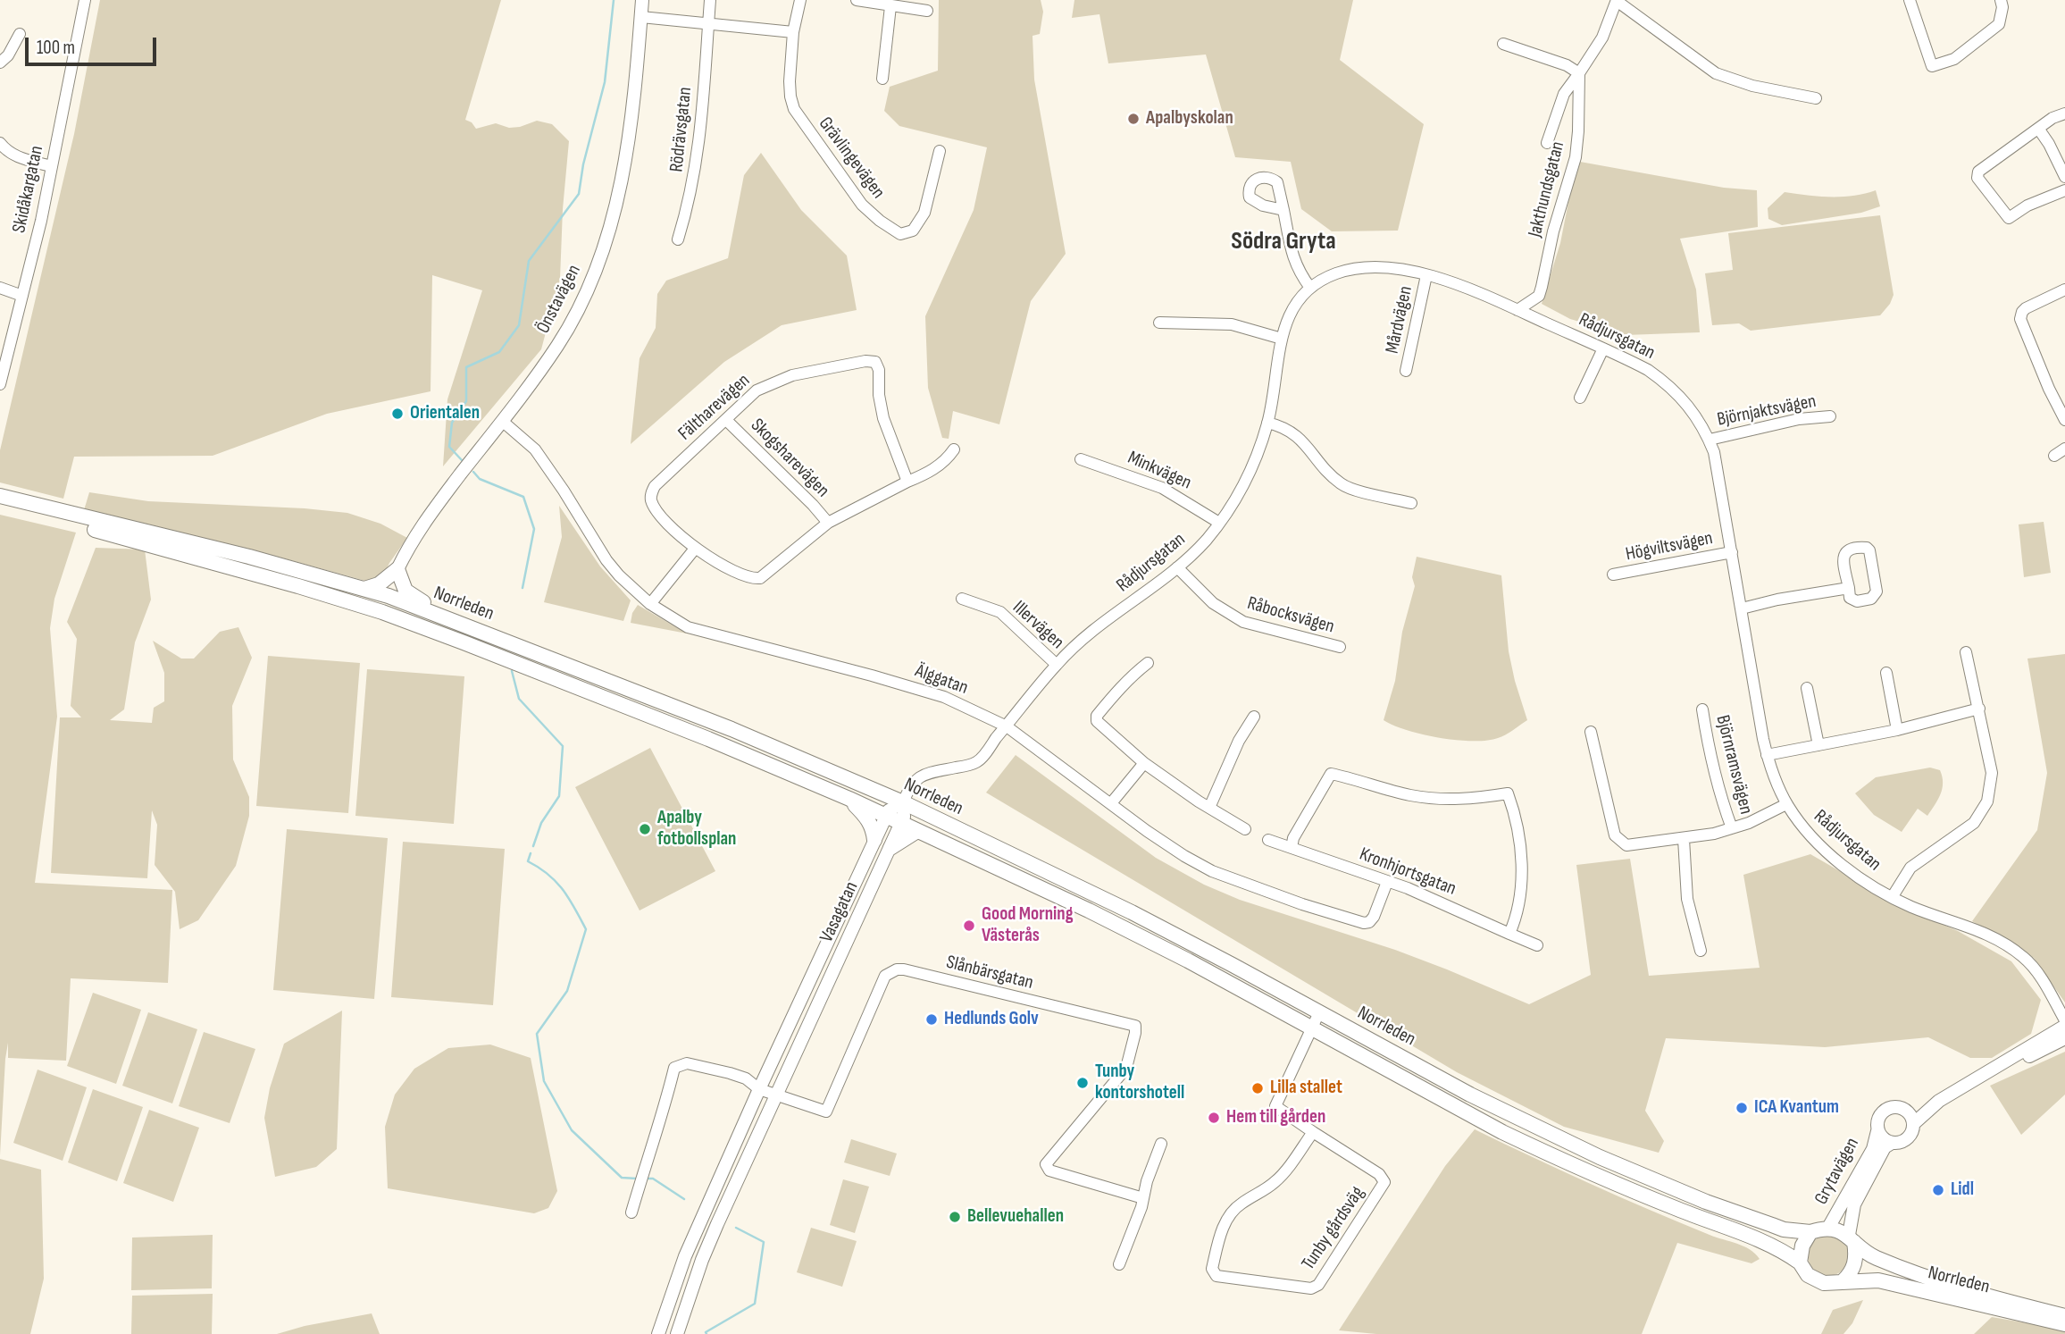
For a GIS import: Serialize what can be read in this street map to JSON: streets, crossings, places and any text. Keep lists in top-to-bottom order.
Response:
{
  "streets": {
    "main road": ["Norrleden"],
    "street": [
      "Rödrävsgatan",
      "Grävlingevägen",
      "Skidåkargatan",
      "Jakthundsgatan",
      "Önstavägen",
      "Mårdvägen",
      "Rådjursgatan",
      "Fältharevägen",
      "Björnjaktsvägen",
      "Skogsharevägen",
      "Minkvägen",
      "Högviltsvägen",
      "Råbocksvägen",
      "Illervägen",
      "Älggatan",
      "Björnramsvägen",
      "Kronhjortsgatan",
      "Vasagatan",
      "Slånbärsgatan",
      "Grytavägen",
      "Tunby gårdsväg"
    ]
  },
  "crossings": [
    ["Jakthundsgatan", "Rådjursgatan"],
    ["Önstavägen", "Älggatan"],
    ["Mårdvägen", "Rådjursgatan"],
    ["Rådjursgatan", "Björnjaktsvägen"],
    ["Rådjursgatan", "Minkvägen"],
    ["Rådjursgatan", "Högviltsvägen"],
    ["Rådjursgatan", "Norrleden"],
    ["Rådjursgatan", "Råbocksvägen"],
    ["Rådjursgatan", "Illervägen"],
    ["Rådjursgatan", "Älggatan"],
    ["Rådjursgatan", "Björnramsvägen"],
    ["Rådjursgatan", "Vasagatan"],
    ["Fältharevägen", "Skogsharevägen"],
    ["Norrleden", "Vasagatan"],
    ["Norrleden", "Grytavägen"],
    ["Norrleden", "Tunby gårdsväg"],
    ["Älggatan", "Kronhjortsgatan"],
    ["Vasagatan", "Slånbärsgatan"]
  ],
  "districts": ["Södra Gryta"],
  "places": [
    "Apalbyskolan",
    "Orientalen",
    "Apalby fotbollsplan",
    "Good Morning Västerås",
    "Hedlunds Golv",
    "Tunby kontorshotell",
    "Lilla stallet",
    "ICA Kvantum",
    "Hem till gården",
    "Lidl",
    "Bellevuehallen"
  ],
  "scale_bar": "100 m"
}
